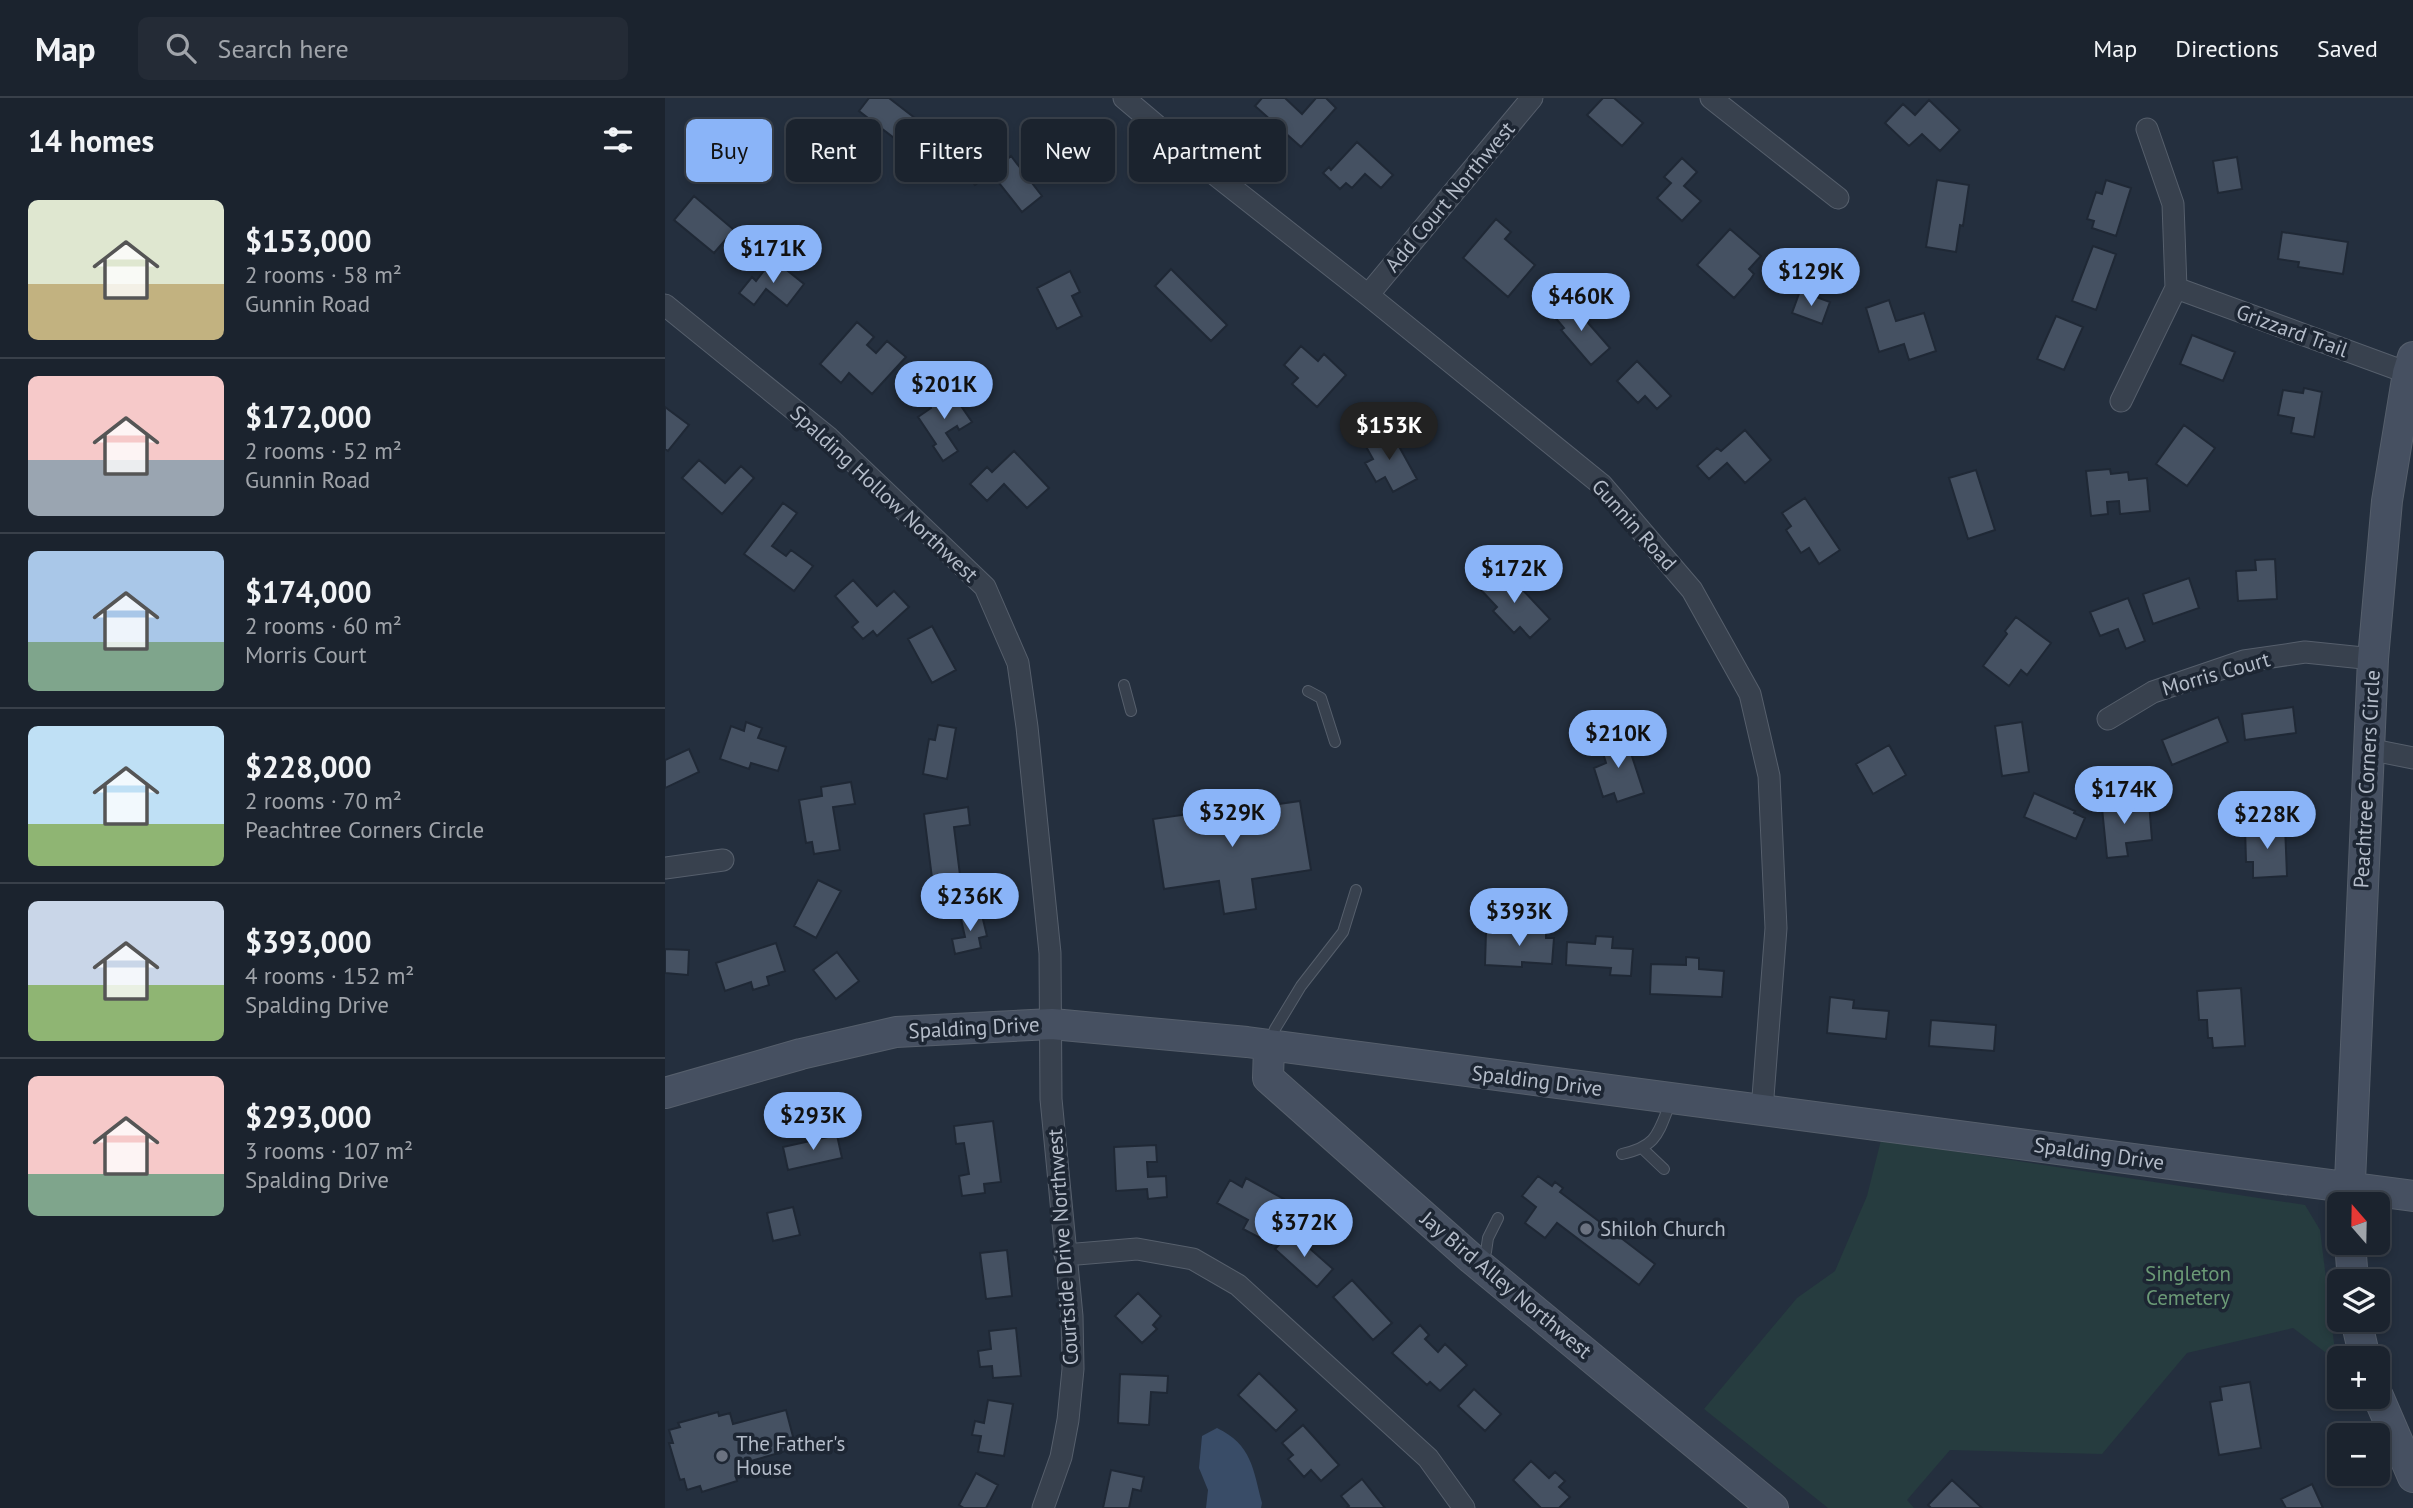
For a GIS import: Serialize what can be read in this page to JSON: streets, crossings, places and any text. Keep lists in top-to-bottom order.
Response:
{
  "streets": {
    "main road": ["Peachtree Corners Circle", "Spalding Drive", "Jay Bird Alley Northwest"],
    "street": [
      "Add Court Northwest",
      "Grizzard Trail",
      "Spalding Hollow Northwest",
      "Gunnin Road",
      "Morris Court",
      "Courtside Drive Northwest"
    ]
  },
  "crossings": [
    ["Add Court Northwest", "Gunnin Road"],
    ["Grizzard Trail", "Peachtree Corners Circle"],
    ["Spalding Hollow Northwest", "Spalding Drive"],
    ["Spalding Hollow Northwest", "Courtside Drive Northwest"],
    ["Gunnin Road", "Spalding Drive"],
    ["Morris Court", "Peachtree Corners Circle"],
    ["Spalding Drive", "Courtside Drive Northwest"],
    ["Spalding Drive", "Jay Bird Alley Northwest"]
  ],
  "parks": ["Singleton Cemetery"],
  "places": ["Shiloh Church", "The Father's House"],
  "north": "top",
  "page": {
    "header": "Map",
    "search": "Search here",
    "nav": ["Map", "Directions", "Saved"],
    "heading": "14 homes",
    "chip": [
      "Buy",
      "Rent",
      "Filters",
      "New",
      "Apartment"
    ],
    "list": [
      {
        "name": "$153,000",
        "note": "2 rooms · 58 m² · Gunnin Road"
      },
      {
        "name": "$172,000",
        "note": "2 rooms · 52 m² · Gunnin Road"
      },
      {
        "name": "$174,000",
        "note": "2 rooms · 60 m² · Morris Court"
      },
      {
        "name": "$228,000",
        "note": "2 rooms · 70 m² · Peachtree Corners Circle"
      },
      {
        "name": "$393,000",
        "note": "4 rooms · 152 m² · Spalding Drive"
      },
      {
        "name": "$293,000",
        "note": "3 rooms · 107 m² · Spalding Drive"
      }
    ],
    "price": [
      "$171K",
      "$129K",
      "$460K",
      "$201K",
      "$153K",
      "$172K",
      "$210K",
      "$174K",
      "$329K",
      "$228K",
      "$236K",
      "$393K",
      "$293K",
      "$372K"
    ],
    "map_buttons": ["+", "−"]
  }
}
